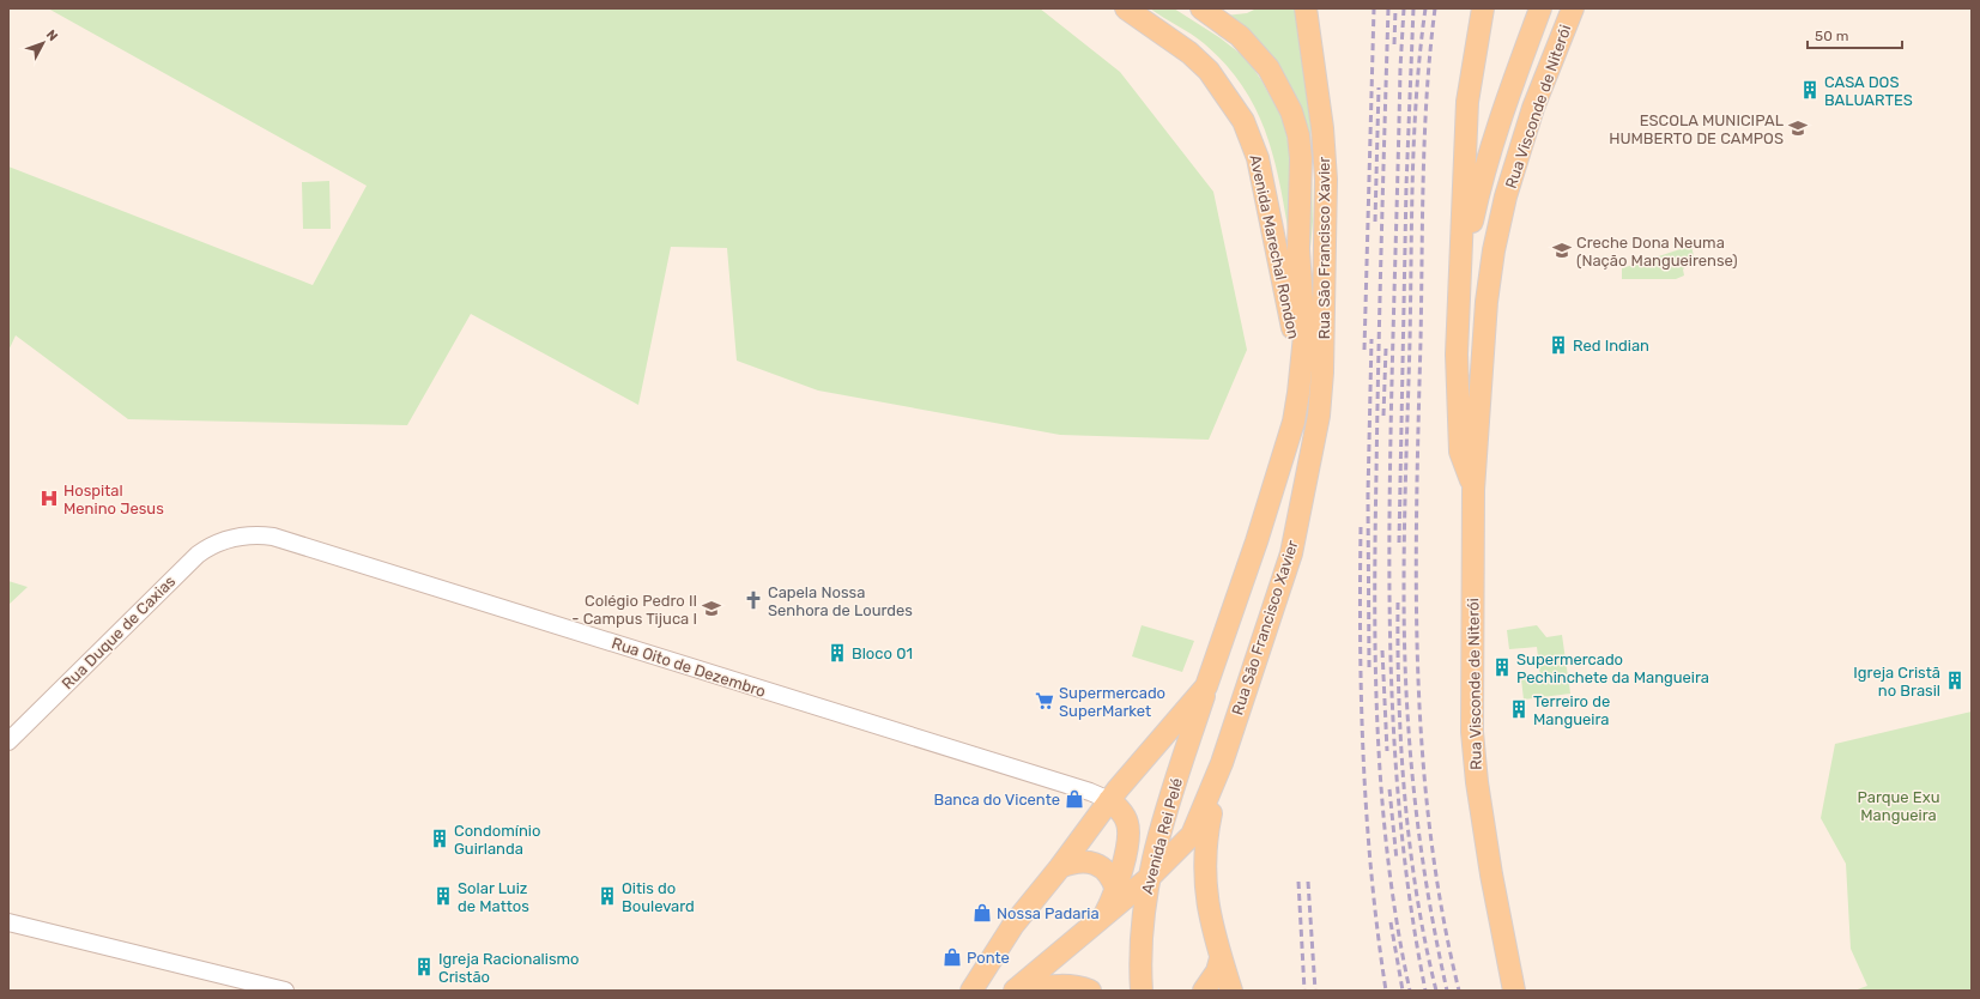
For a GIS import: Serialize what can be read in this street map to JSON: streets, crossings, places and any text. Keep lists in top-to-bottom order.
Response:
{
  "streets": {
    "main road": [
      "Rua Visconde de Niterói",
      "Avenida Marechal Rondon",
      "Rua São Francisco Xavier",
      "Avenida Rei Pelé"
    ],
    "street": ["Rua Duque de Caxias", "Rua Oito de Dezembro"]
  },
  "crossings": [
    ["Rua São Francisco Xavier", "Avenida Rei Pelé"],
    ["Rua Duque de Caxias", "Rua Oito de Dezembro"]
  ],
  "parks": ["Parque Exu Mangueira"],
  "places": {
    "building": [
      "CASA DOS BALUARTES",
      "Red Indian",
      "Bloco 01",
      "Supermercado Pechinchete da Mangueira",
      "Igreja Cristã no Brasil",
      "Terreiro de Mangueira",
      "Condomínio Guirlanda",
      "Solar Luiz de Mattos",
      "Oitis do Boulevard",
      "Igreja Racionalismo Cristão"
    ],
    "school or university": ["ESCOLA MUNICIPAL HUMBERTO DE CAMPOS", "Creche Dona Neuma (Nação Mangueirense)", "Colégio Pedro II - Campus Tijuca I"],
    "hospital": ["Hospital Menino Jesus"],
    "church": ["Capela Nossa Senhora de Lourdes"],
    "supermarket": ["Supermercado SuperMarket"],
    "shop": ["Banca do Vicente", "Nossa Padaria", "Ponte"]
  },
  "scale_bar": "50 m",
  "north": "top right"
}
